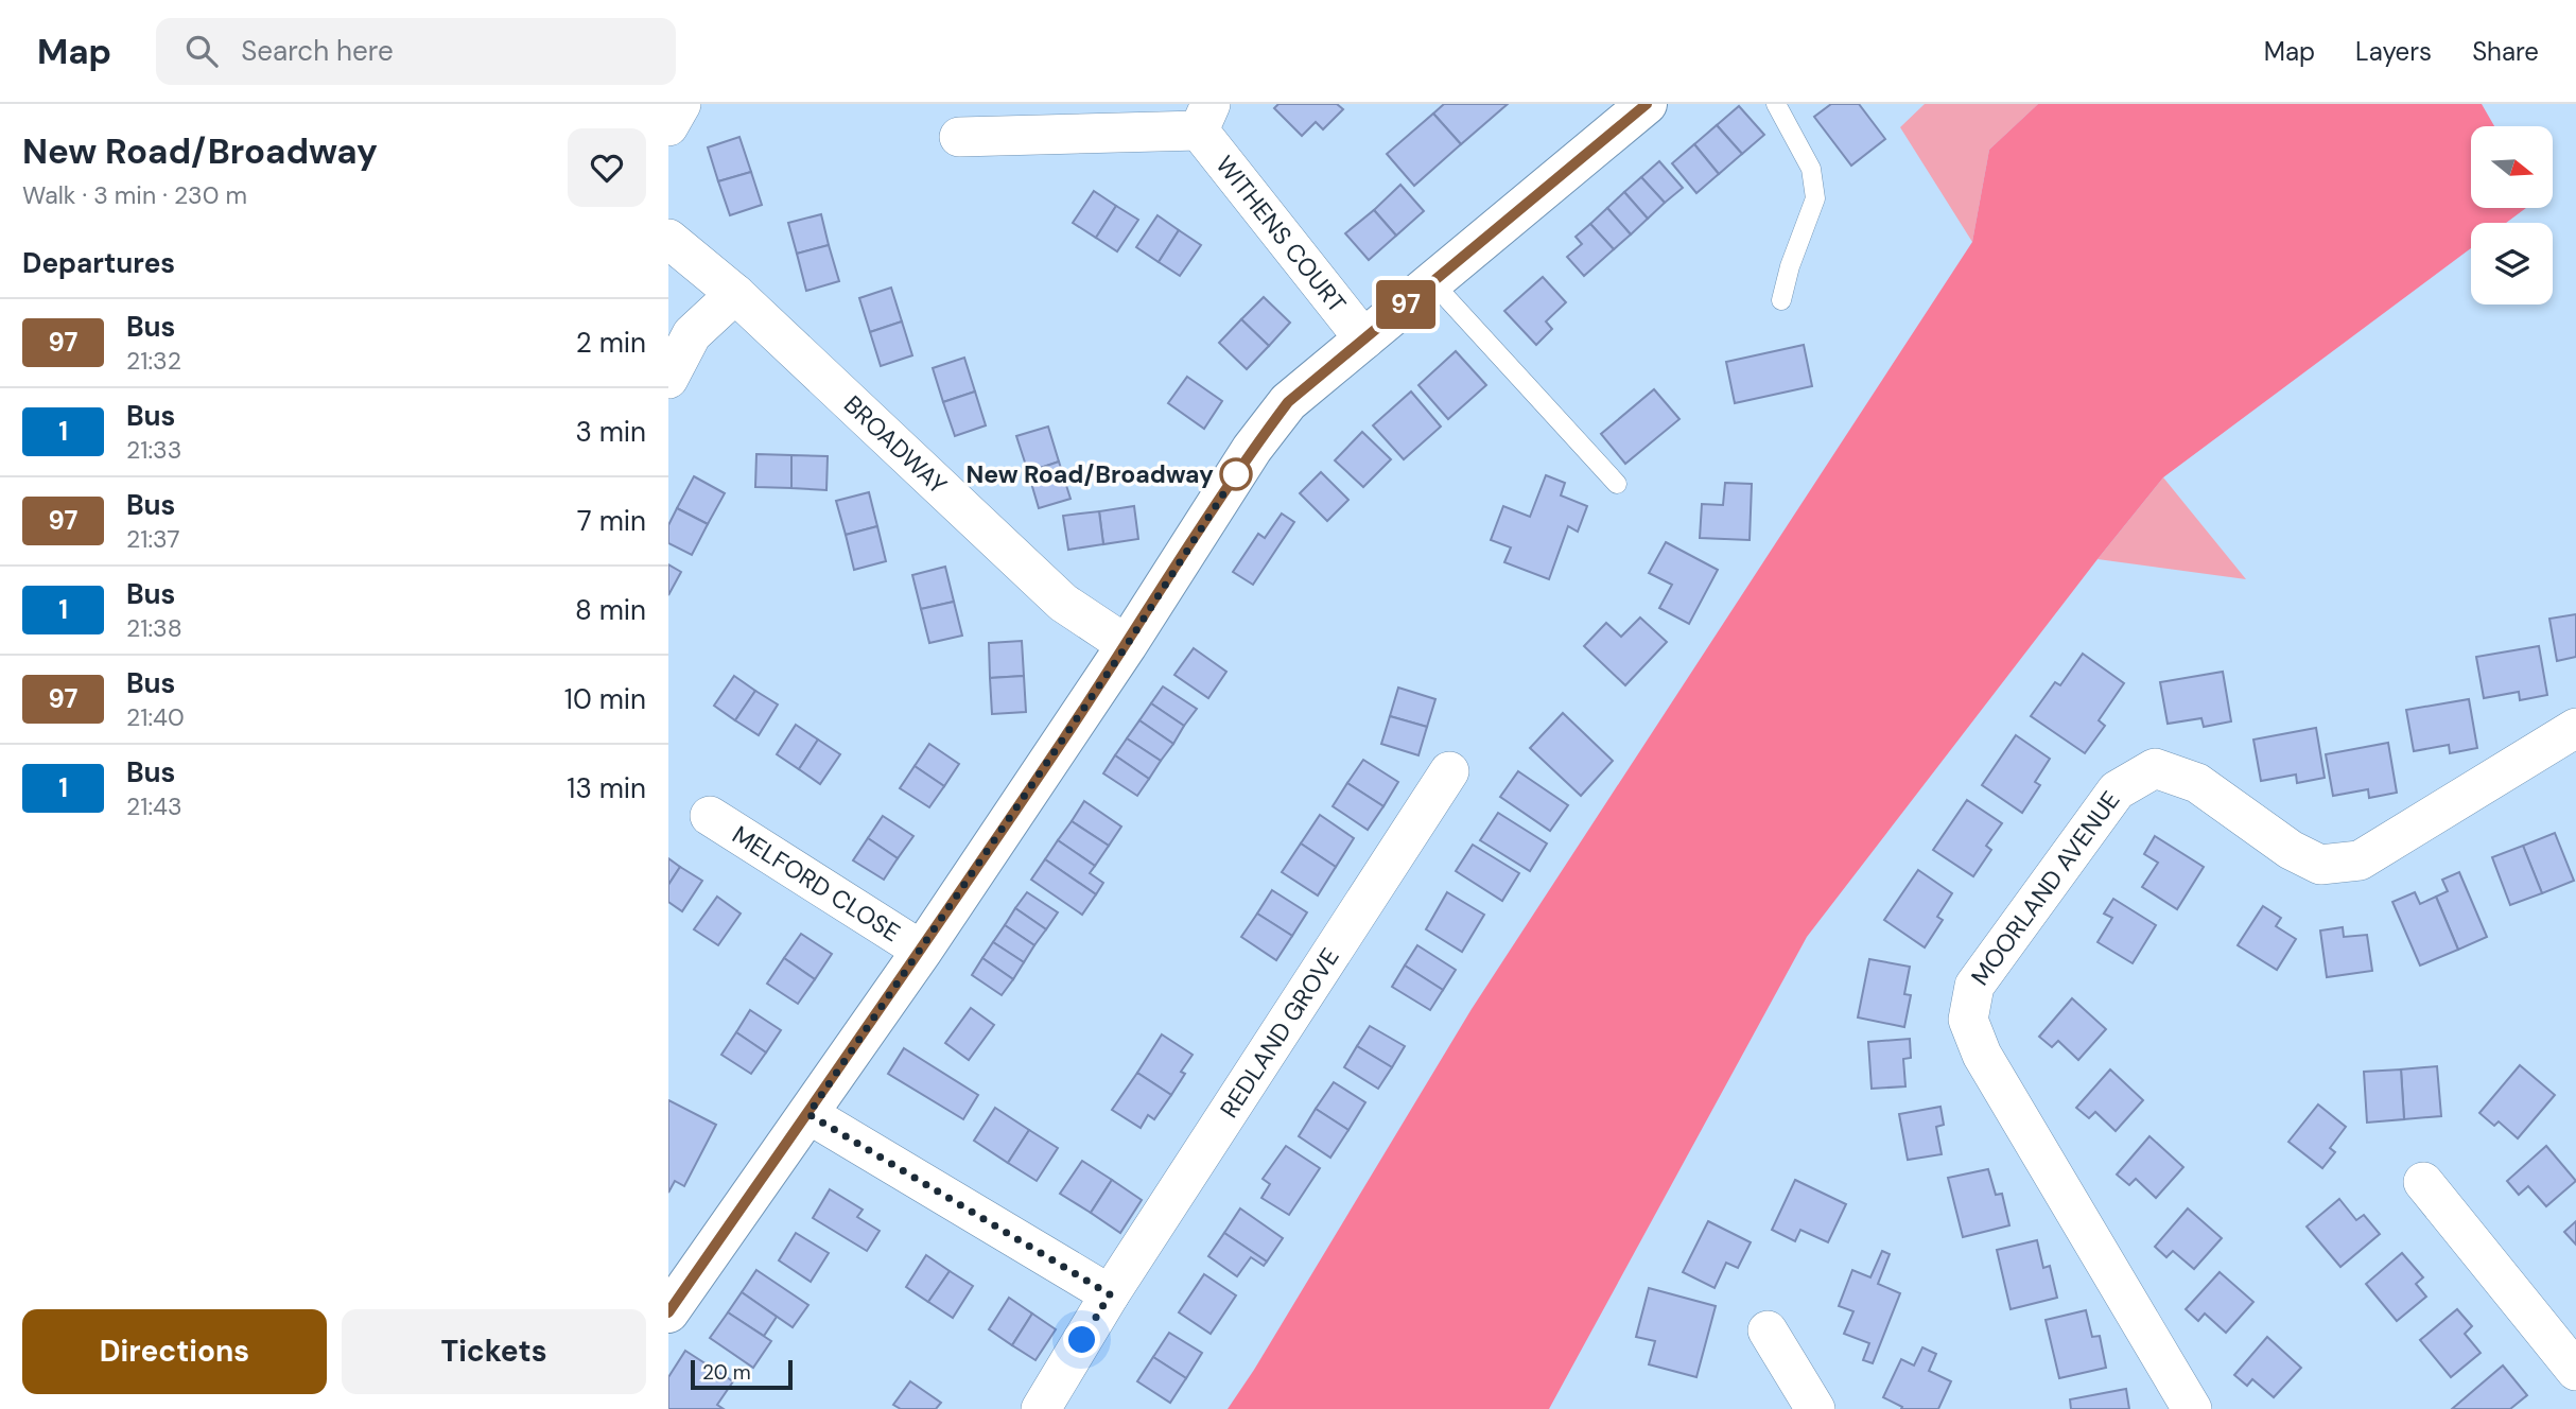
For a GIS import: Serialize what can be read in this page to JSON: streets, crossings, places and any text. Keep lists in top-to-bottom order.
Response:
{
  "streets": {
    "street": [
      "WITHENS COURT",
      "BROADWAY",
      "MELFORD CLOSE",
      "MOORLAND AVENUE",
      "REDLAND GROVE"
    ]
  },
  "places": ["New Road/Broadway"],
  "lines": ["bus line 97"],
  "scale_bar": "20 m",
  "north": "right",
  "page": {
    "header": "Map",
    "search": "Search here",
    "nav": ["Map", "Layers", "Share"],
    "heading": [
      ["New Road/Broadway", "Walk · 3 min · 230 m"],
      "Departures"
    ],
    "on_map": "97",
    "list": [
      {
        "mark": "97",
        "name": "Bus",
        "note": "21:32",
        "value": "2 min"
      },
      {
        "mark": "1",
        "name": "Bus",
        "note": "21:33",
        "value": "3 min"
      },
      {
        "mark": "97",
        "name": "Bus",
        "note": "21:37",
        "value": "7 min"
      },
      {
        "mark": "1",
        "name": "Bus",
        "note": "21:38",
        "value": "8 min"
      },
      {
        "mark": "97",
        "name": "Bus",
        "note": "21:40",
        "value": "10 min"
      },
      {
        "mark": "1",
        "name": "Bus",
        "note": "21:43",
        "value": "13 min"
      }
    ],
    "buttons": ["Directions", "Tickets"],
    "scale": "20 m"
  }
}
